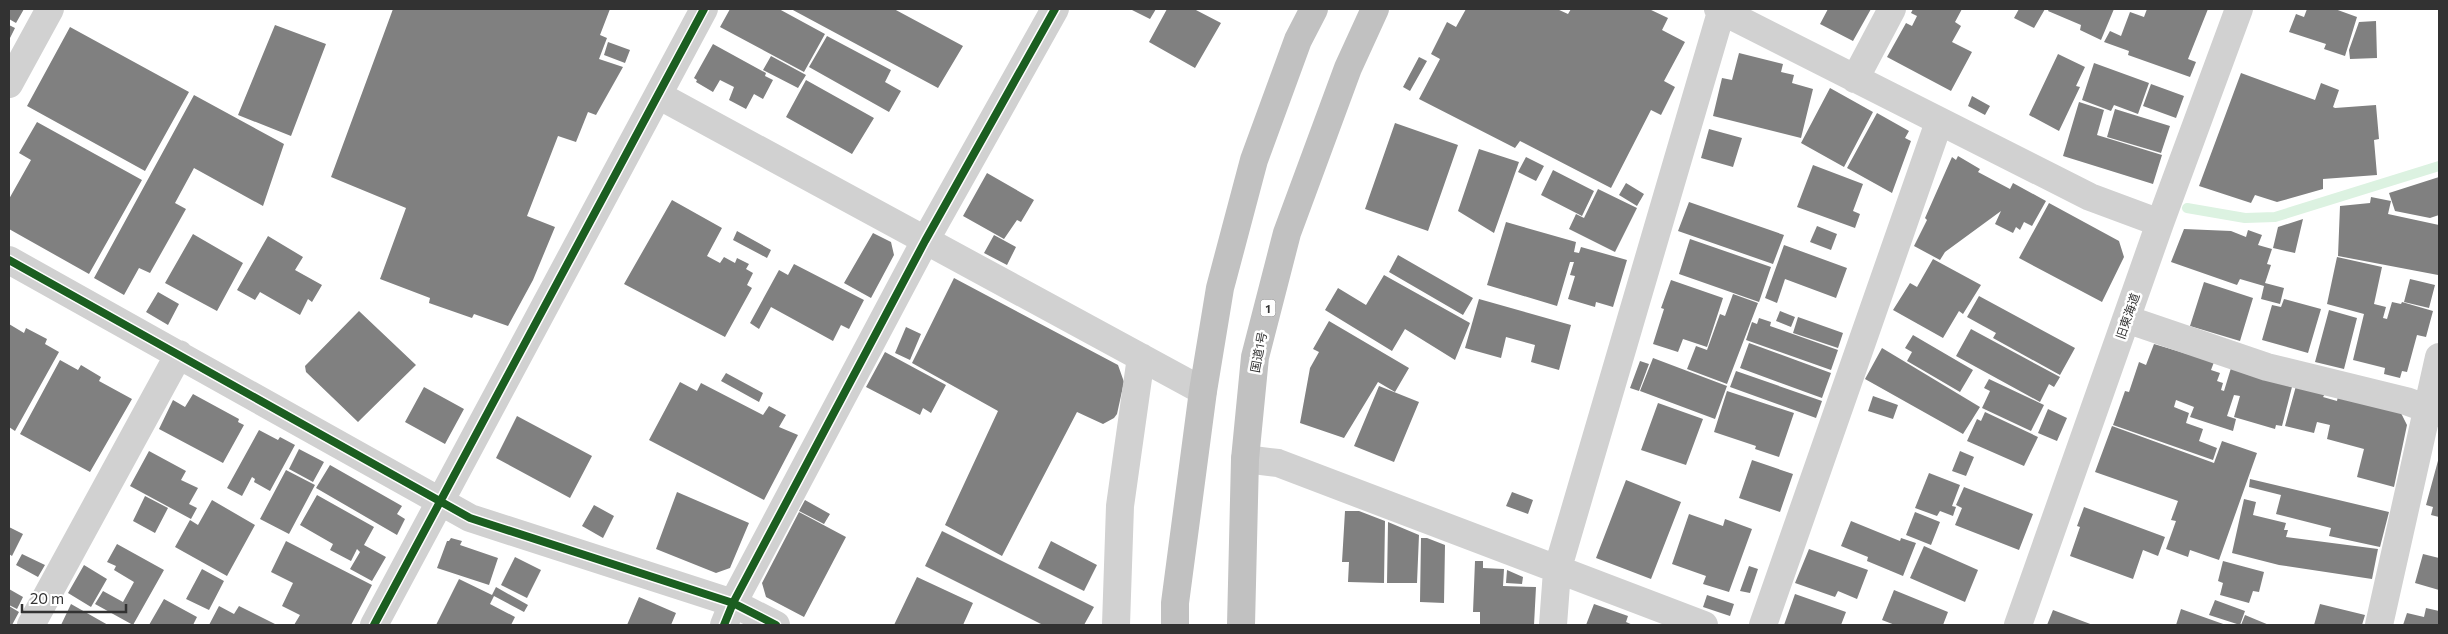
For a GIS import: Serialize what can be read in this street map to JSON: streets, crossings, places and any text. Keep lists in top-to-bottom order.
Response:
{
  "streets": {
    "highway": ["1", "国道1号"],
    "street": ["旧東海道"]
  },
  "scale_bar": "20 m"
}
